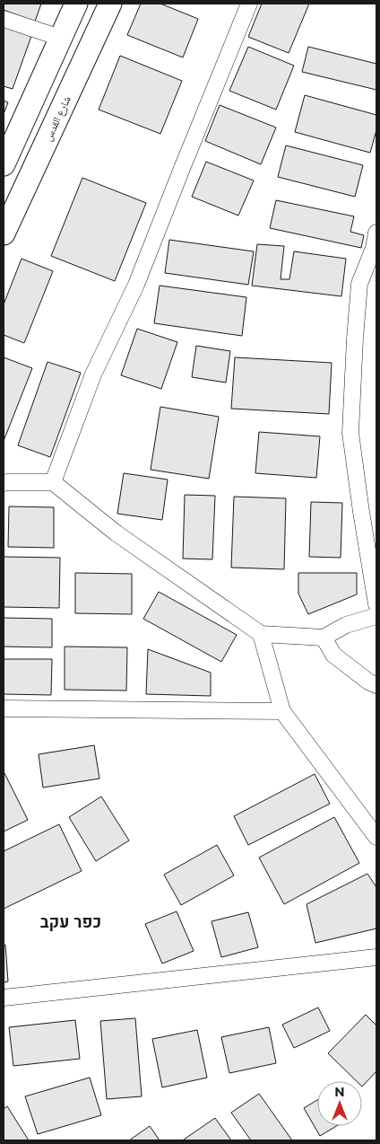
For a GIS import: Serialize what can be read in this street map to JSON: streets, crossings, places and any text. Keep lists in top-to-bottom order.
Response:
{
  "streets": {
    "main road": ["شارع القدس"]
  },
  "districts": ["כפר עקב"],
  "north": "top"
}
